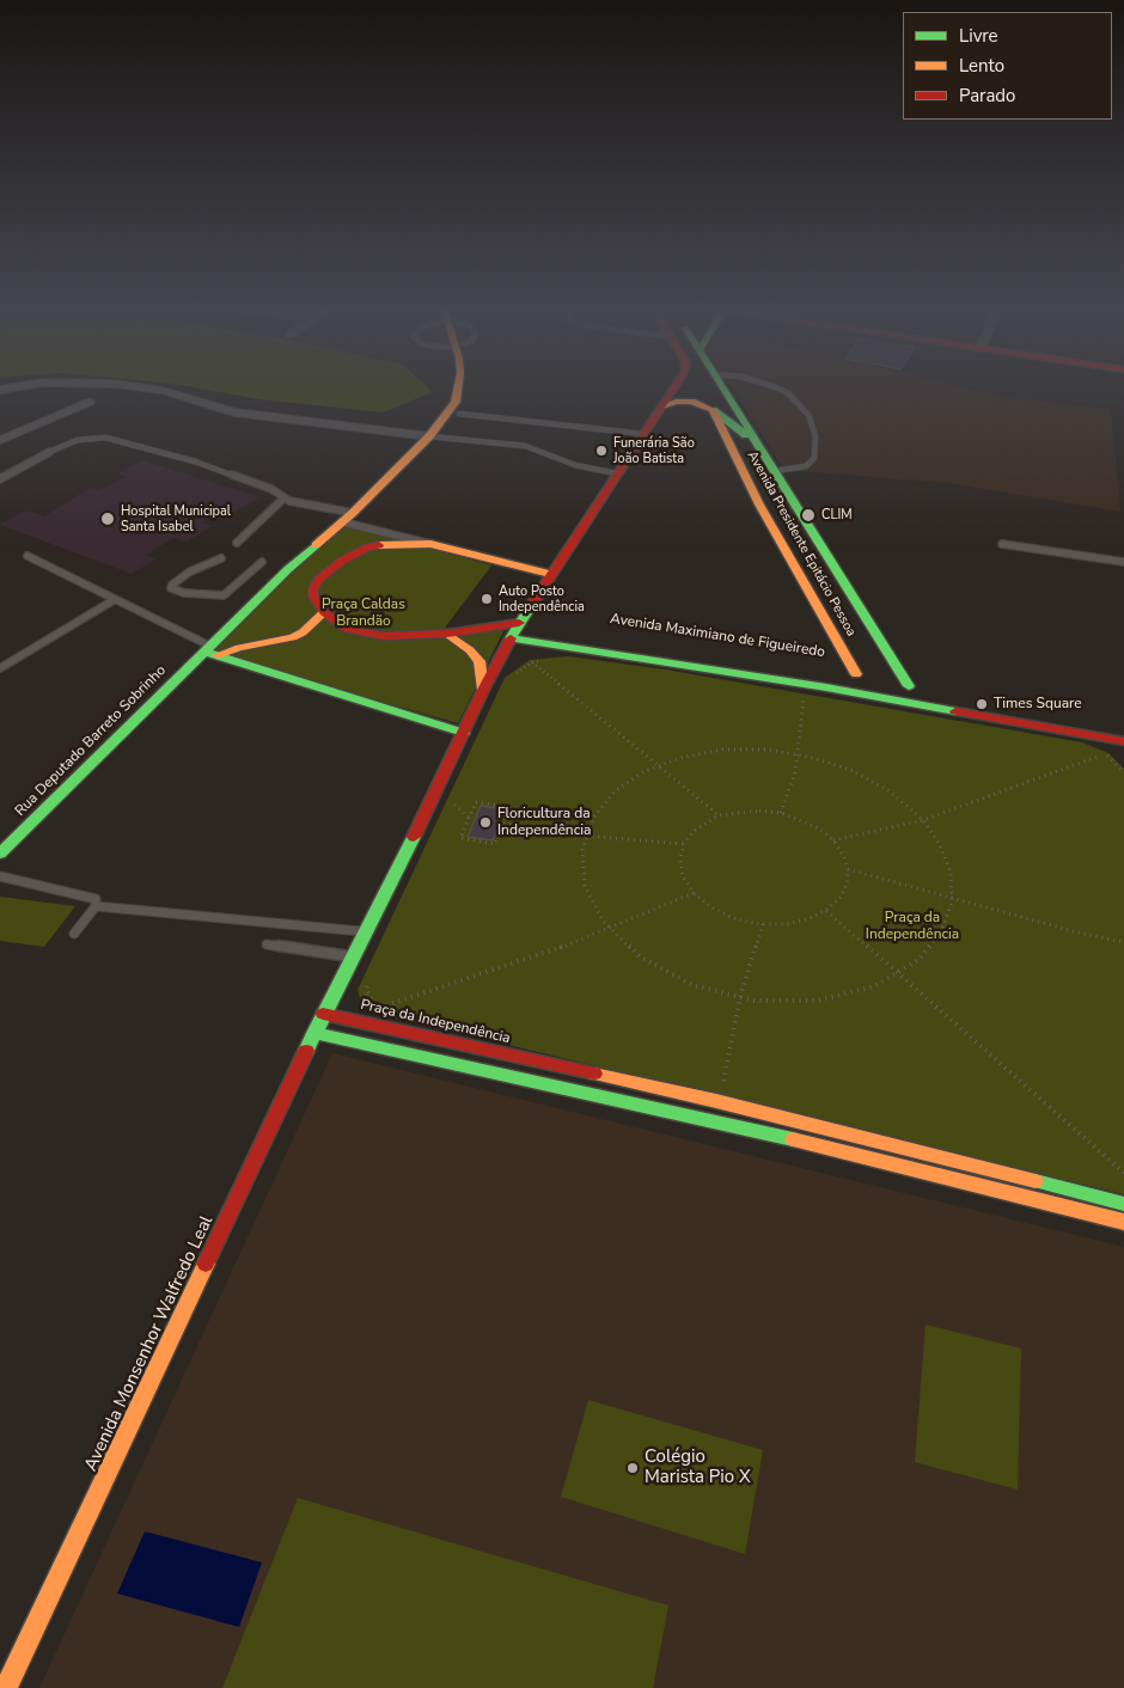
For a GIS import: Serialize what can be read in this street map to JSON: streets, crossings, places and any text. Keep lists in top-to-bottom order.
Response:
{
  "streets": {
    "main road": [
      "Avenida Presidente Epitácio Pessoa",
      "Avenida Maximiano de Figueiredo",
      "Rua Deputado Barreto Sobrinho",
      "Praça da Independência",
      "Avenida Monsenhor Walfredo Leal"
    ]
  },
  "crossings": [
    ["Avenida Presidente Epitácio Pessoa", "Avenida Maximiano de Figueiredo"],
    ["Praça da Independência", "Avenida Monsenhor Walfredo Leal"]
  ],
  "parks": ["Praça Caldas Brandão", "Praça da Independência"],
  "places": [
    "Funerária São João Batista",
    "CLIM",
    "Hospital Municipal Santa Isabel",
    "Auto Posto Independência",
    "Times Square",
    "Floricultura da Independência",
    "Colégio Marista Pio X"
  ],
  "legend": ["Livre", "Lento", "Parado"]
}
